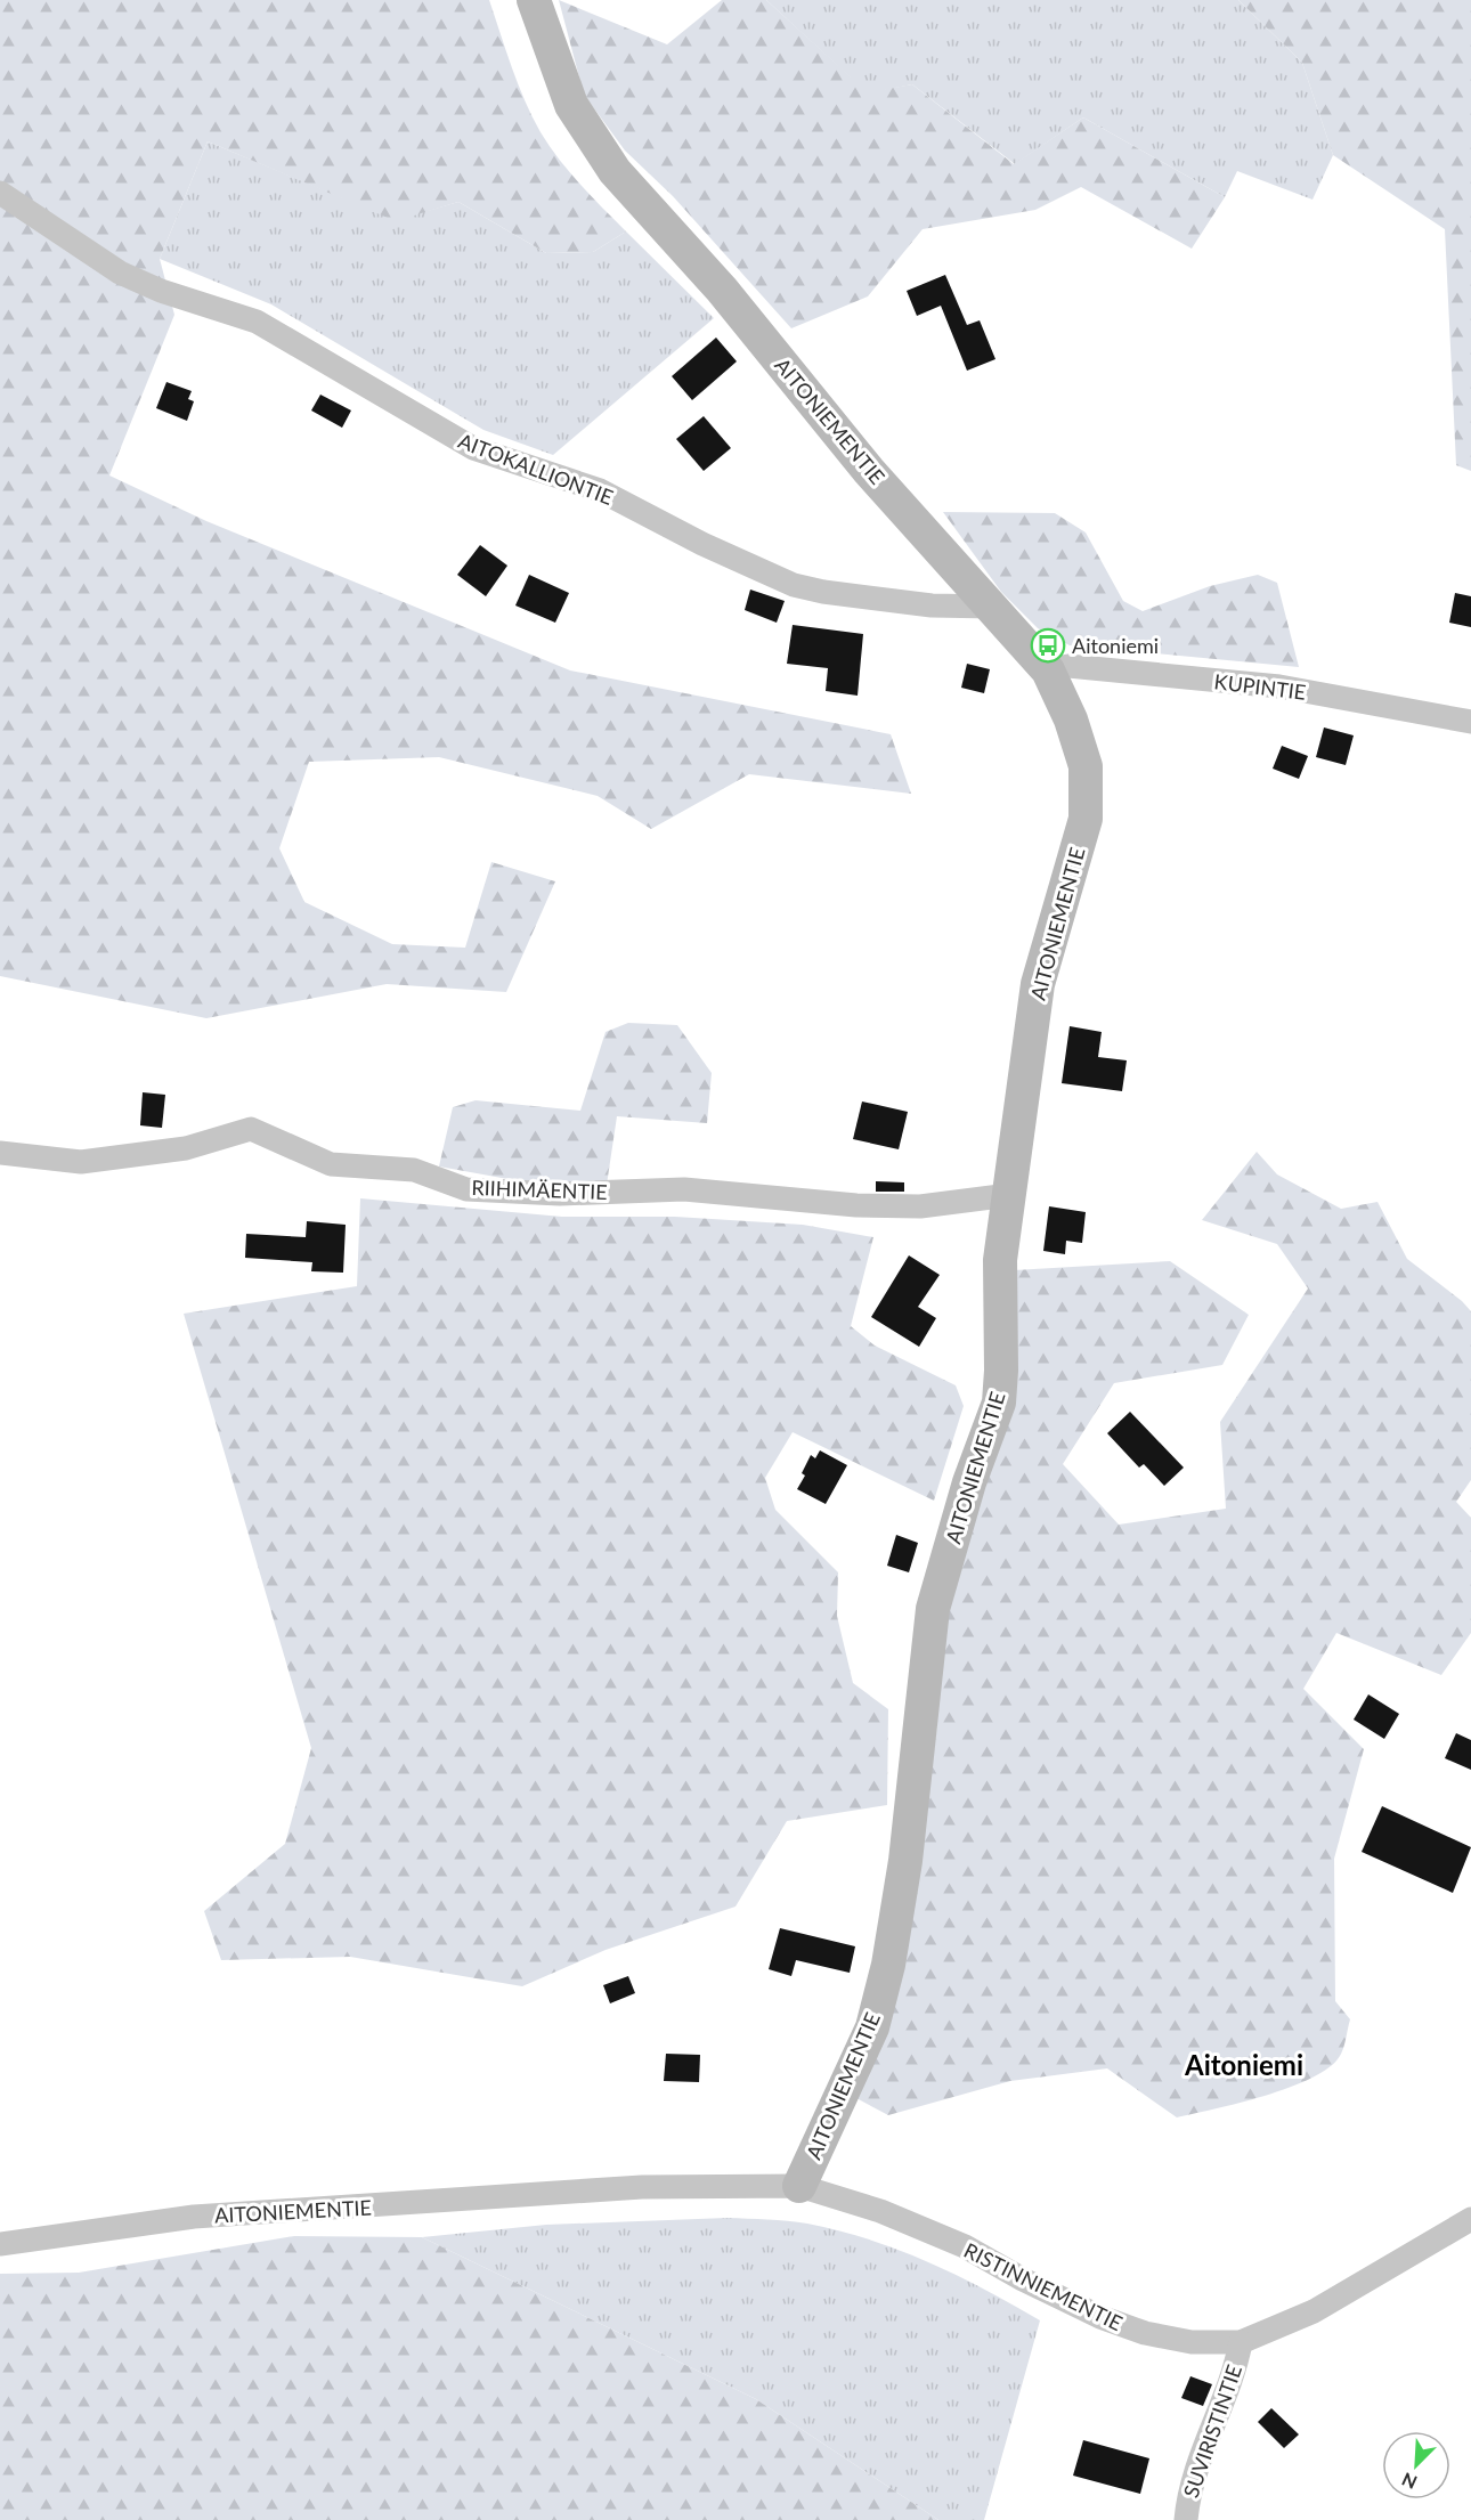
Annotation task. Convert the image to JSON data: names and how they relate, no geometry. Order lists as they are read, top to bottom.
{
  "streets": {
    "street": [
      "AITONIEMENTIE",
      "AITOKALLIONTIE",
      "KUPINTIE",
      "RIIHIMÄENTIE",
      "RISTINNIEMENTIE",
      "SUVIRISTINTIE"
    ]
  },
  "crossings": [
    ["AITONIEMENTIE", "AITOKALLIONTIE"],
    ["AITONIEMENTIE", "KUPINTIE"],
    ["AITONIEMENTIE", "RIIHIMÄENTIE"],
    ["AITONIEMENTIE", "RISTINNIEMENTIE"],
    ["RISTINNIEMENTIE", "SUVIRISTINTIE"]
  ],
  "districts": ["Aitoniemi"],
  "places": {
    "bus stop": ["Aitoniemi"]
  },
  "north": "bottom left"
}
